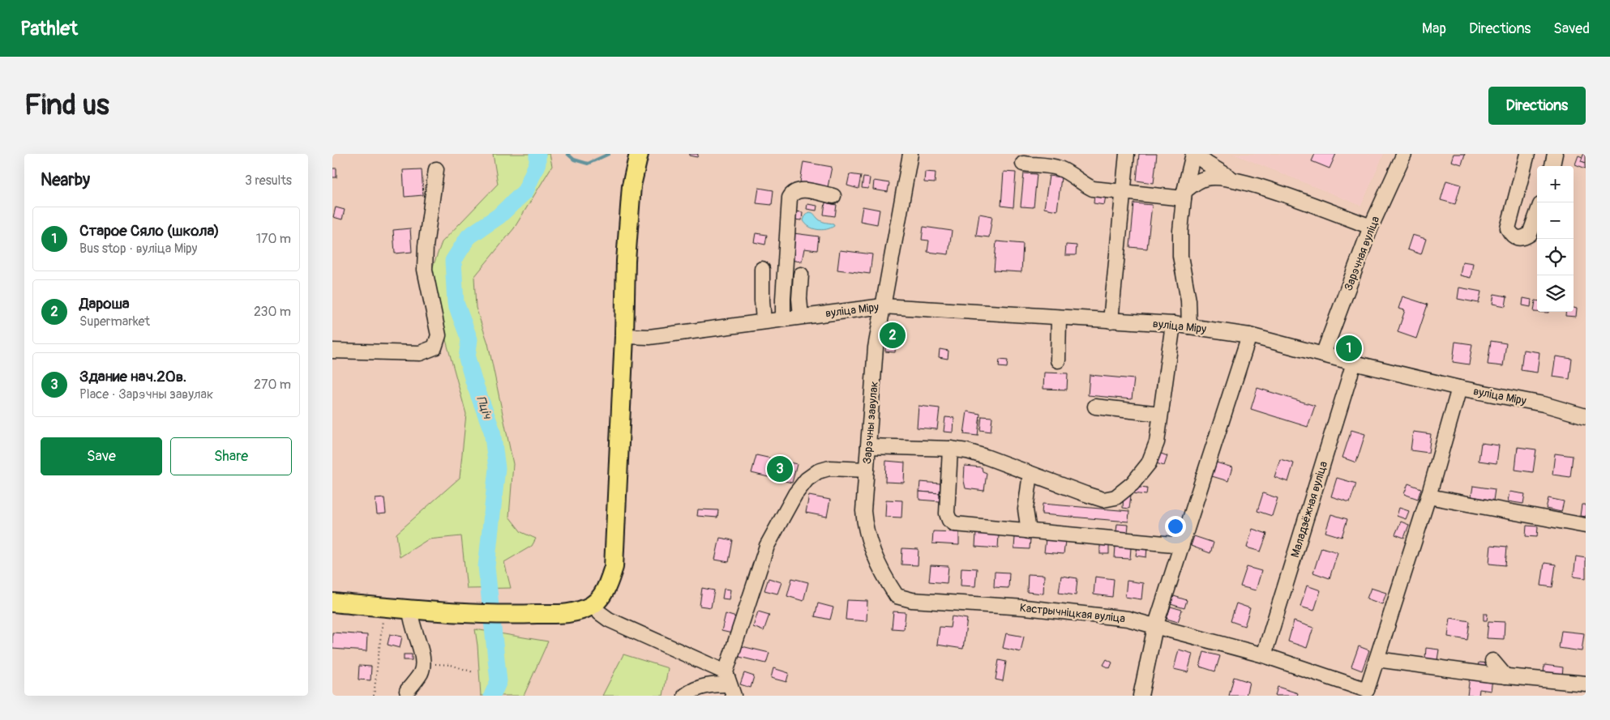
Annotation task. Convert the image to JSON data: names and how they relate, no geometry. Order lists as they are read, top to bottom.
{
  "streets": {
    "street": [
      "Зарэчная вуліца",
      "вуліца Міру",
      "Зарэчны завулак",
      "Маладзёжная вуліца",
      "Кастрычніцкая вуліца"
    ]
  },
  "crossings": [
    ["Зарэчная вуліца", "вуліца Міру"],
    ["вуліца Міру", "Зарэчны завулак"],
    ["вуліца Міру", "Маладзёжная вуліца"],
    ["Зарэчны завулак", "Кастрычніцкая вуліца"],
    ["Маладзёжная вуліца", "Кастрычніцкая вуліца"]
  ],
  "water": ["Пціч"],
  "page": {
    "header": "Pathlet",
    "nav": ["Map", "Directions", "Saved"],
    "buttons": [
      "Directions",
      ["Save", "Share"]
    ],
    "title": "Find us",
    "heading": ["Nearby", "3 results"],
    "map_buttons": ["+", "−"],
    "list": [
      {
        "mark": "1",
        "name": "Старое Сяло (школа)",
        "note": "Bus stop · вуліца Міру",
        "value": "170 m"
      },
      {
        "mark": "2",
        "name": "Дароша",
        "note": "Supermarket",
        "value": "230 m"
      },
      {
        "mark": "3",
        "name": "Здание нач.20в.",
        "note": "Place · Зарэчны завулак",
        "value": "270 m"
      }
    ],
    "pins": ["2", "1", "3"]
  }
}
